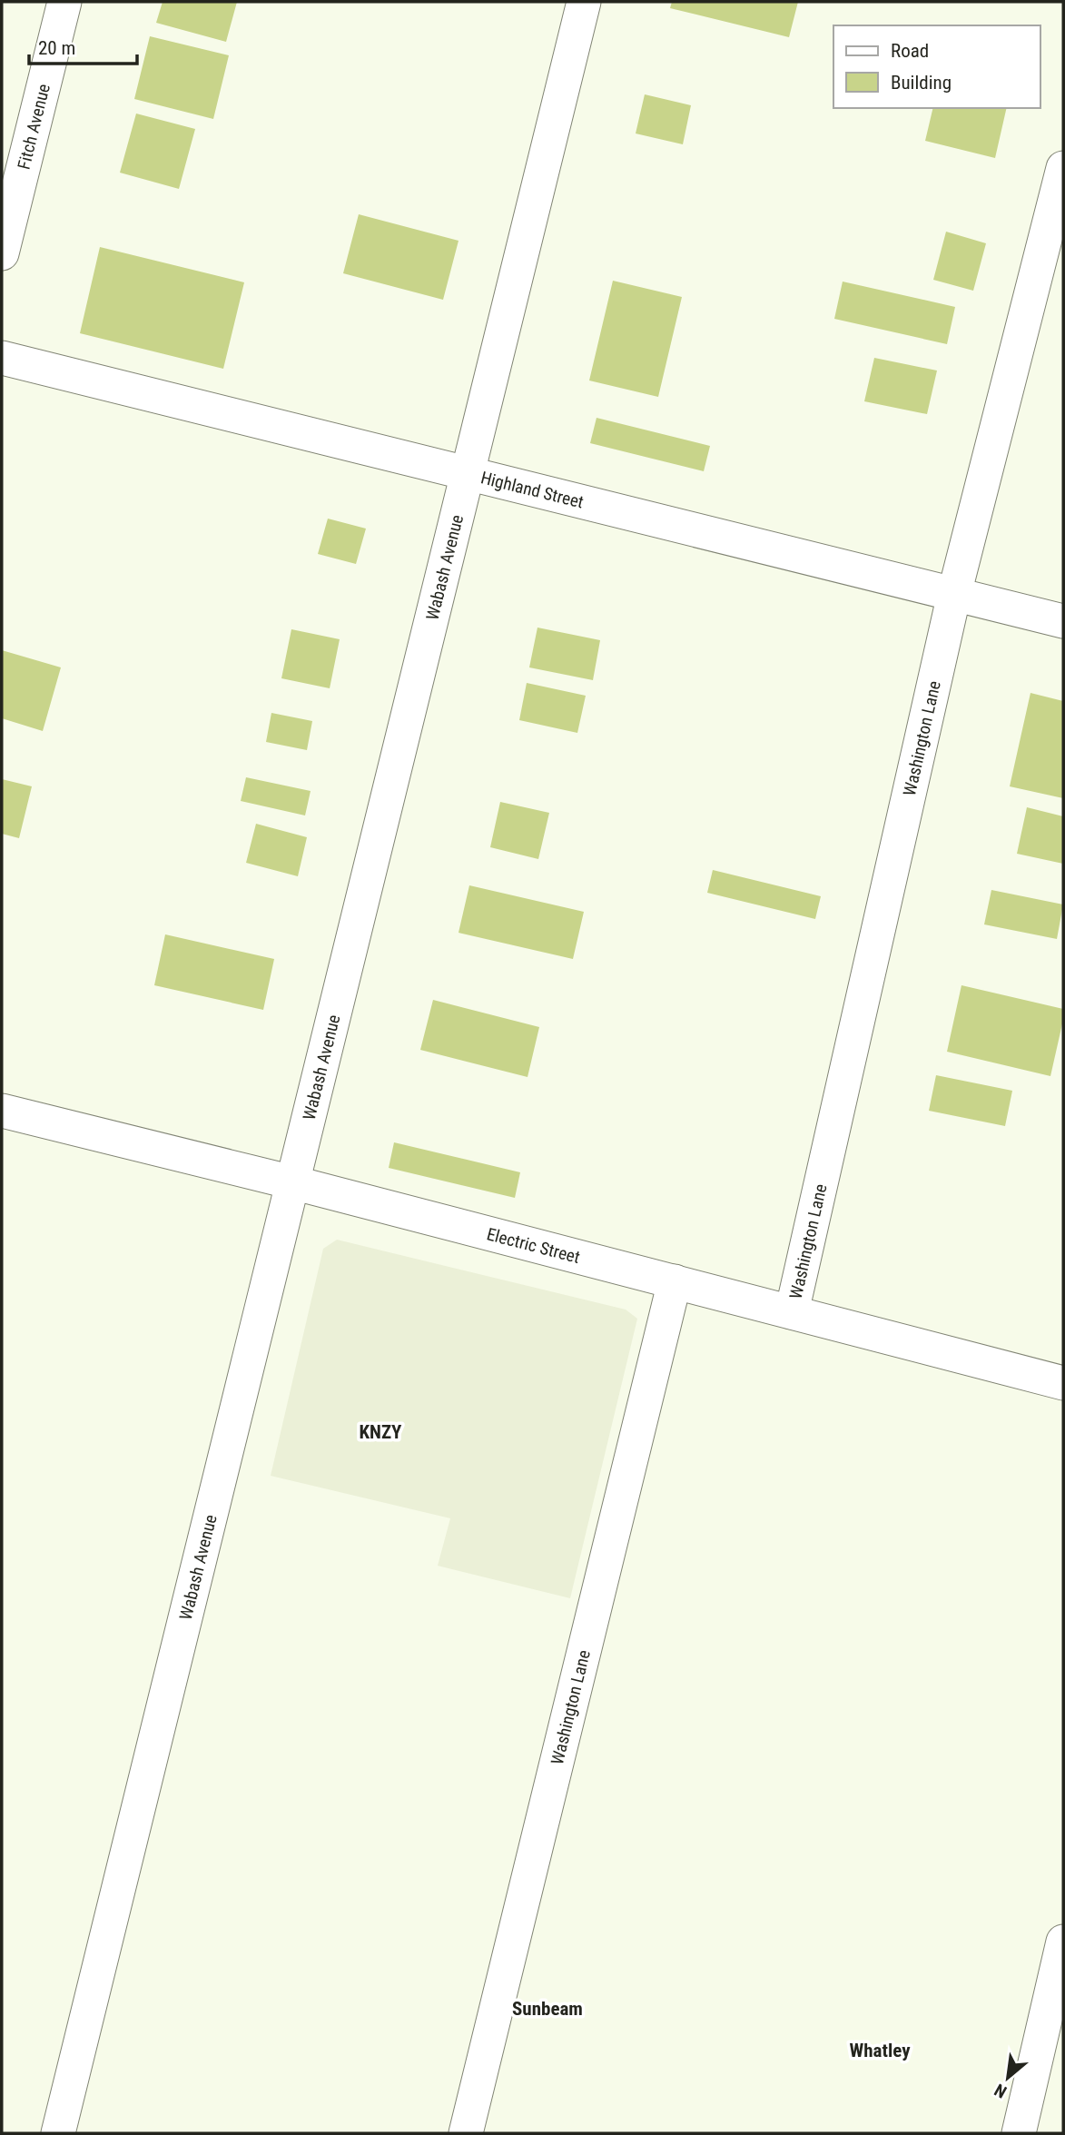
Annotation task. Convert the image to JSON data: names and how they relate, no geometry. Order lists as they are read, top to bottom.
{
  "streets": {
    "street": [
      "Fitch Avenue",
      "Highland Street",
      "Wabash Avenue",
      "Washington Lane",
      "Electric Street"
    ]
  },
  "crossings": [
    ["Highland Street", "Wabash Avenue"],
    ["Highland Street", "Washington Lane"],
    ["Wabash Avenue", "Electric Street"],
    ["Washington Lane", "Electric Street"]
  ],
  "districts": ["KNZY", "Sunbeam", "Whatley"],
  "legend": ["Road", "Building"],
  "scale_bar": "20 m",
  "north": "bottom left"
}
